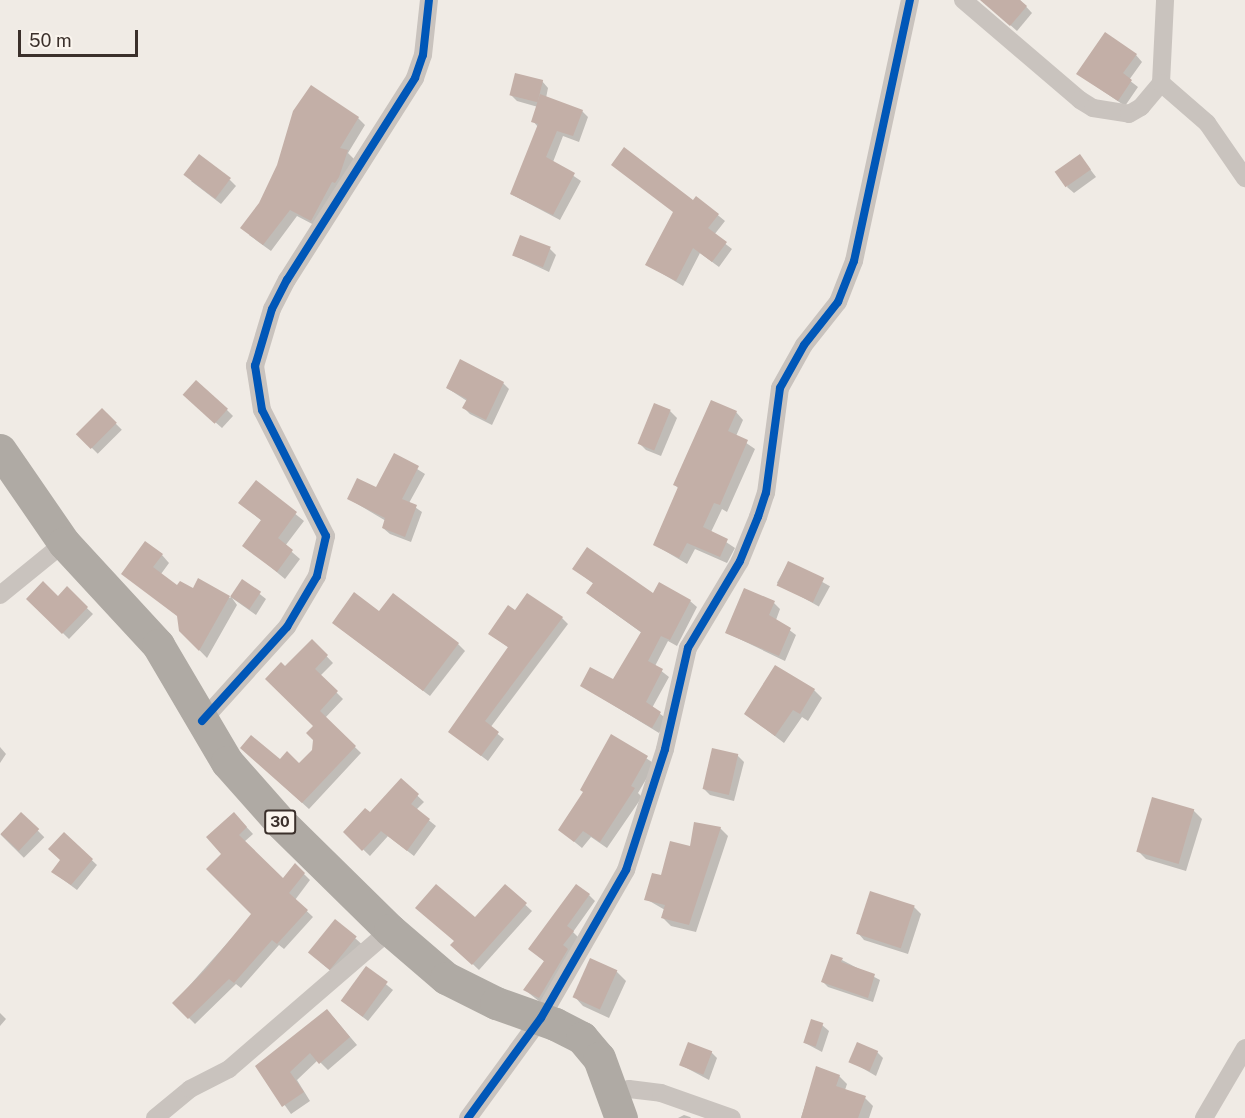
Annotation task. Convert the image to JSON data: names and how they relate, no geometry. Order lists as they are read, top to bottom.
{
  "streets": {
    "highway": ["30"]
  },
  "scale_bar": "50 m"
}
